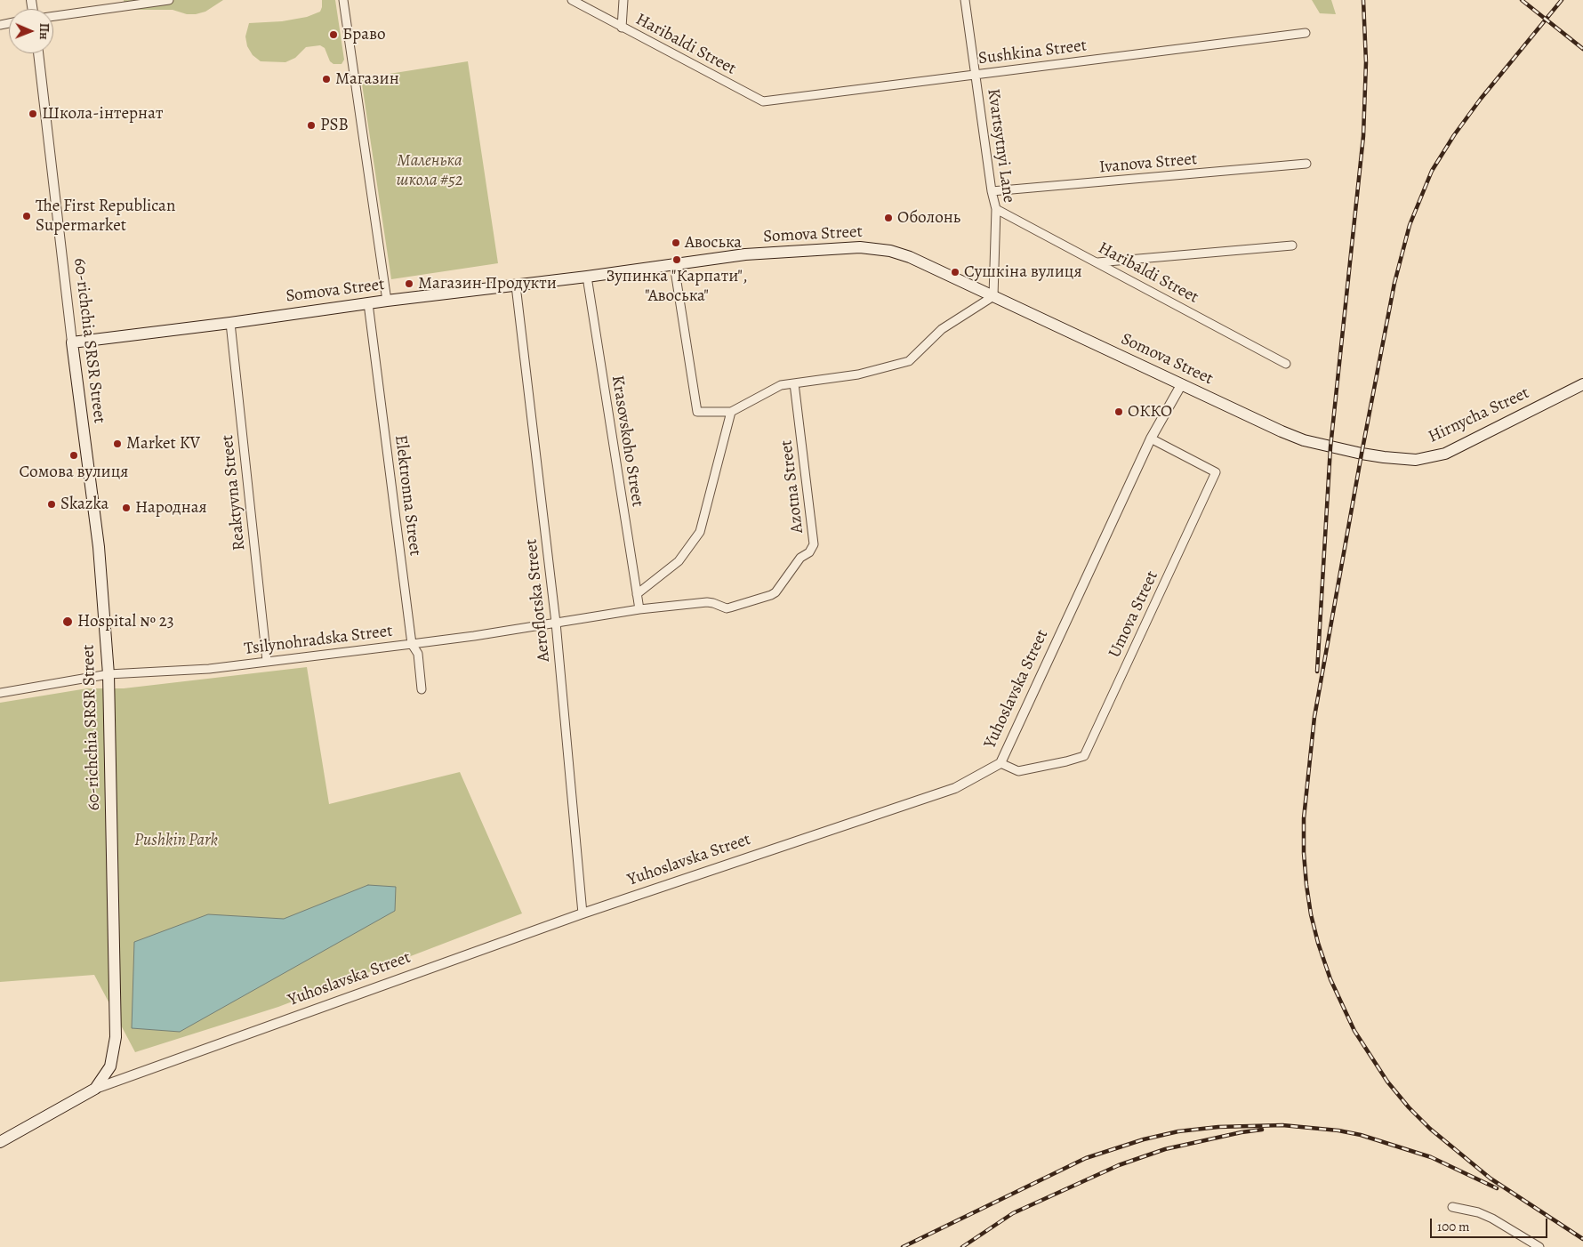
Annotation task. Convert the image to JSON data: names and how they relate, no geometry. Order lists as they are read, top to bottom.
{
  "streets": {
    "main road": [
      "Somova Street",
      "60-richchia SRSR Street",
      "Hirnycha Street",
      "Yuhoslavska Street"
    ],
    "street": [
      "Haribaldi Street",
      "Sushkina Street",
      "Kvartsytnyi Lane",
      "Ivanova Street",
      "Krasovskoho Street",
      "Azotna Street",
      "Reaktyvna Street",
      "Elektronna Street",
      "Aeroflotska Street",
      "Umova Street",
      "Tsilynohradska Street"
    ]
  },
  "crossings": [
    ["Haribaldi Street", "Sushkina Street"],
    ["Haribaldi Street", "Kvartsytnyi Lane"],
    ["Sushkina Street", "Kvartsytnyi Lane"],
    ["Kvartsytnyi Lane", "Ivanova Street"],
    ["Kvartsytnyi Lane", "Somova Street"],
    ["Somova Street", "60-richchia SRSR Street"],
    ["Somova Street", "Hirnycha Street"],
    ["Somova Street", "Krasovskoho Street"],
    ["Somova Street", "Reaktyvna Street"],
    ["Somova Street", "Elektronna Street"],
    ["Somova Street", "Aeroflotska Street"],
    ["Somova Street", "Yuhoslavska Street"],
    ["60-richchia SRSR Street", "Tsilynohradska Street"],
    ["60-richchia SRSR Street", "Yuhoslavska Street"],
    ["Krasovskoho Street", "Azotna Street"],
    ["Krasovskoho Street", "Tsilynohradska Street"],
    ["Azotna Street", "Tsilynohradska Street"],
    ["Reaktyvna Street", "Tsilynohradska Street"],
    ["Elektronna Street", "Tsilynohradska Street"],
    ["Aeroflotska Street", "Tsilynohradska Street"],
    ["Aeroflotska Street", "Yuhoslavska Street"],
    ["Umova Street", "Yuhoslavska Street"]
  ],
  "parks": ["Маленька школа #52", "Pushkin Park"],
  "places": [
    "Браво",
    "Магазин",
    "Школа-інтернат",
    "PSB",
    "The First Republican Supermarket",
    "Оболонь",
    "Авоська",
    "Зупинка \"Карпати\", \"Авоська\"",
    "Сушкіна вулиця",
    "Магазин Продукти",
    "ОККО",
    "Market KV",
    "Сомова вулиця",
    "Skazka",
    "Народная",
    "Hospital № 23"
  ],
  "scale_bar": "100 m",
  "north": "right"
}
